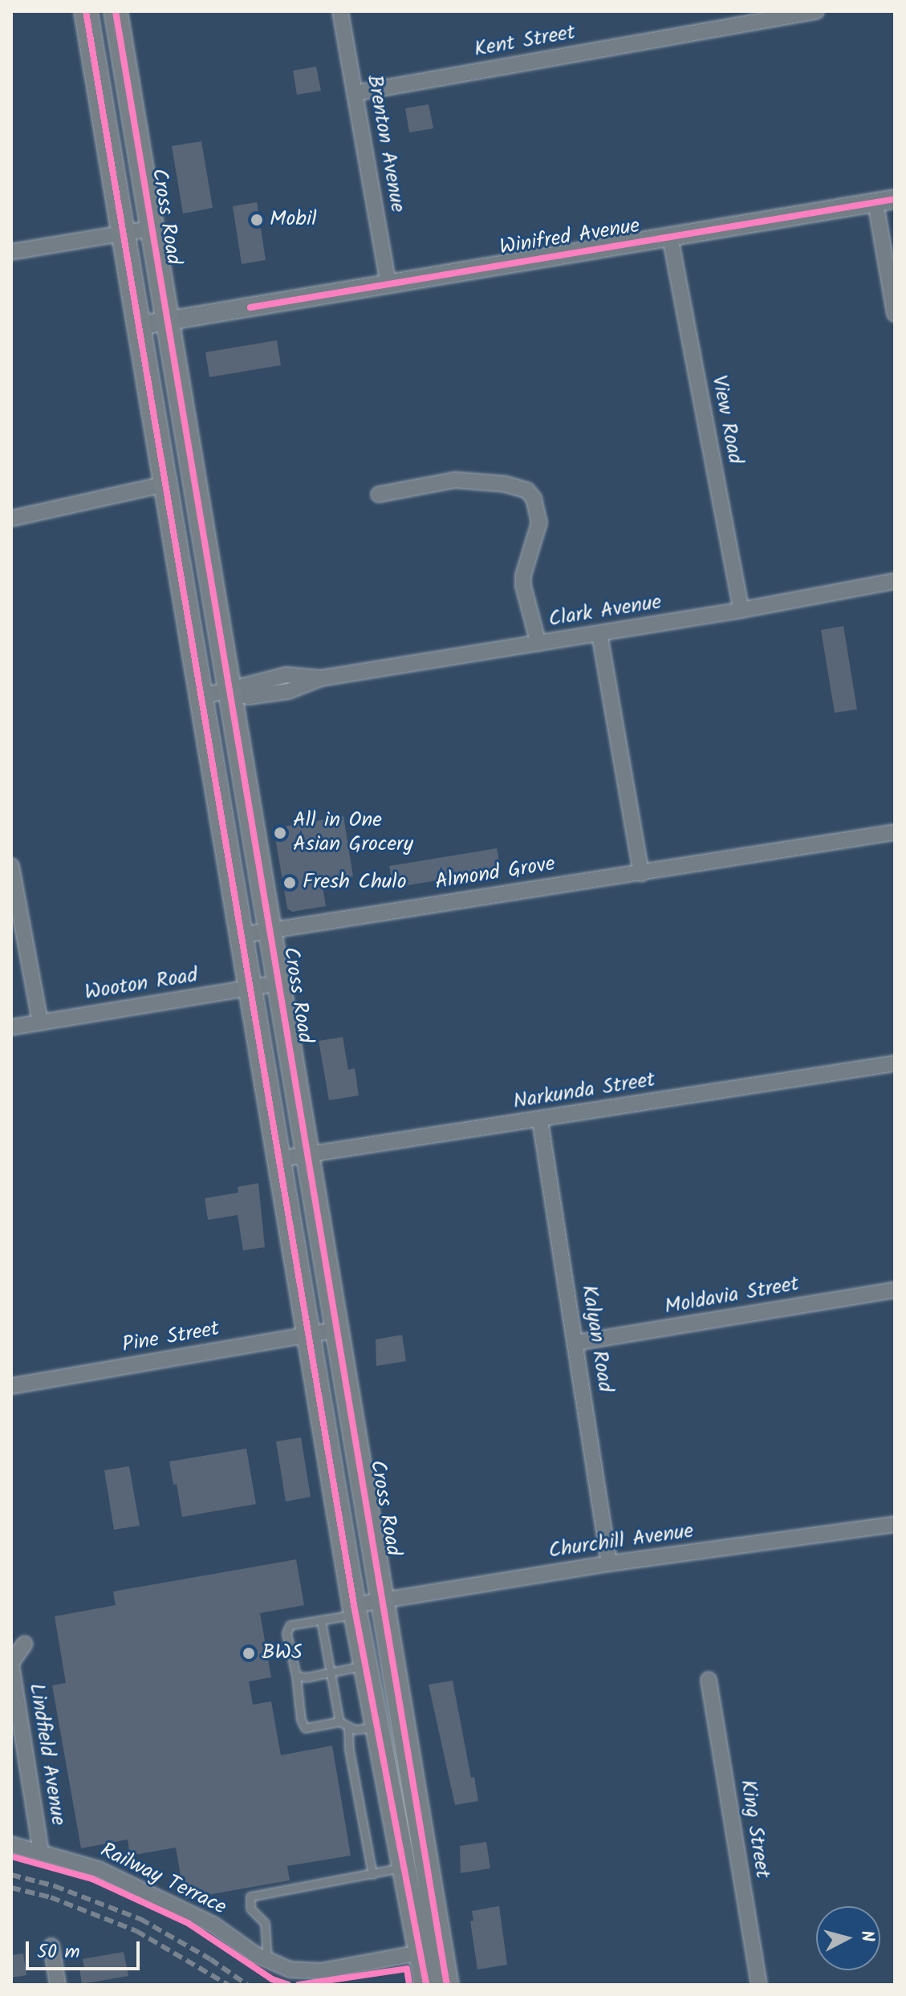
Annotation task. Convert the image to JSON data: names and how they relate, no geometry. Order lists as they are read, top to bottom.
{
  "streets": {
    "highway": ["Cross Road"],
    "street": [
      "Kent Street",
      "Brenton Avenue",
      "Winifred Avenue",
      "View Road",
      "Clark Avenue",
      "Almond Grove",
      "Wooton Road",
      "Narkunda Street",
      "Moldavia Street",
      "Pine Street",
      "Kalyan Road",
      "Churchill Avenue",
      "Lindfield Avenue",
      "King Street",
      "Railway Terrace"
    ]
  },
  "crossings": [
    ["Kent Street", "Brenton Avenue"],
    ["Brenton Avenue", "Winifred Avenue"],
    ["Cross Road", "Winifred Avenue"],
    ["Cross Road", "Clark Avenue"],
    ["Cross Road", "Almond Grove"],
    ["Cross Road", "Wooton Road"],
    ["Cross Road", "Narkunda Street"],
    ["Cross Road", "Pine Street"],
    ["Cross Road", "Churchill Avenue"],
    ["Cross Road", "Railway Terrace"],
    ["Winifred Avenue", "View Road"],
    ["View Road", "Clark Avenue"],
    ["Narkunda Street", "Kalyan Road"],
    ["Moldavia Street", "Kalyan Road"],
    ["Kalyan Road", "Churchill Avenue"],
    ["Lindfield Avenue", "Railway Terrace"]
  ],
  "places": [
    "Mobil",
    "All in One Asian Grocery",
    "Fresh Chulo",
    "BWS"
  ],
  "scale_bar": "50 m",
  "north": "right"
}
